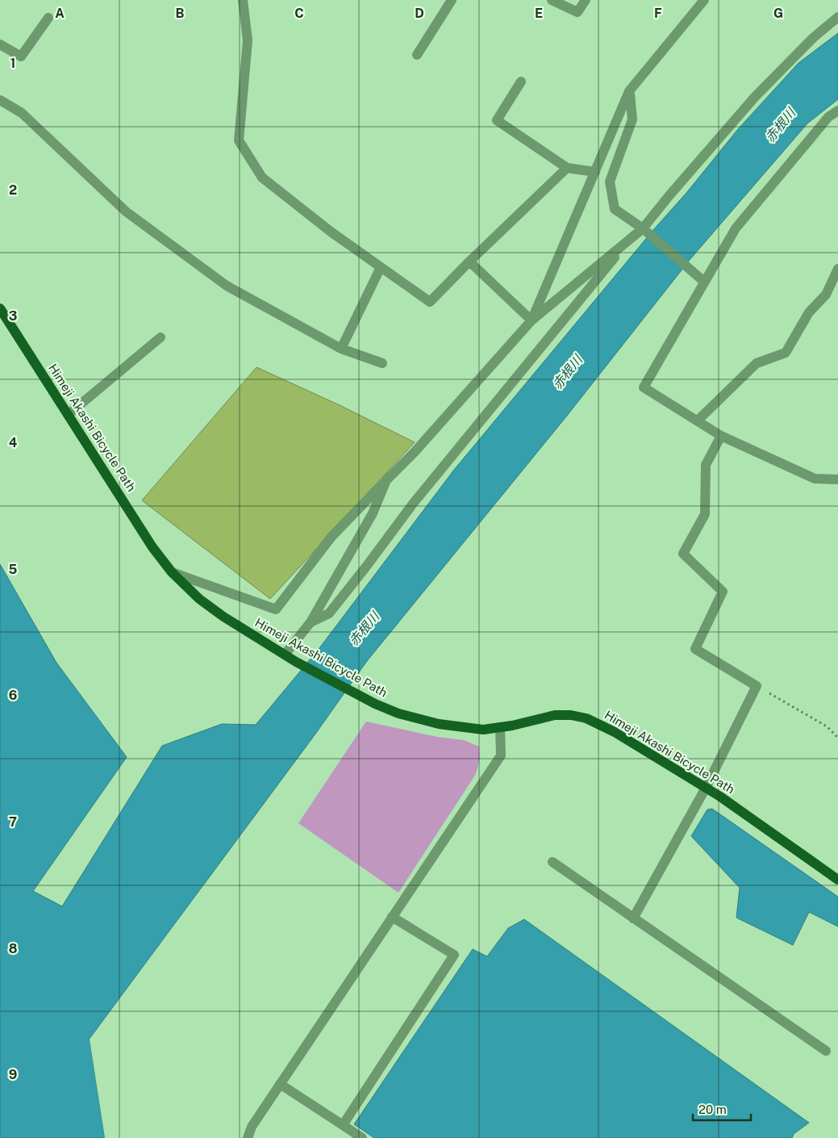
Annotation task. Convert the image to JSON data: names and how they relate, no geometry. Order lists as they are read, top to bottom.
{
  "streets": {
    "main road": ["Himeji Akashi Bicycle Path"]
  },
  "water": ["赤根川"],
  "scale_bar": "20 m",
  "grid": {
    "columns": [
      "A",
      "B",
      "C",
      "D",
      "E",
      "F",
      "G"
    ],
    "rows": [
      "1",
      "2",
      "3",
      "4",
      "5",
      "6",
      "7",
      "8",
      "9"
    ]
  }
}
